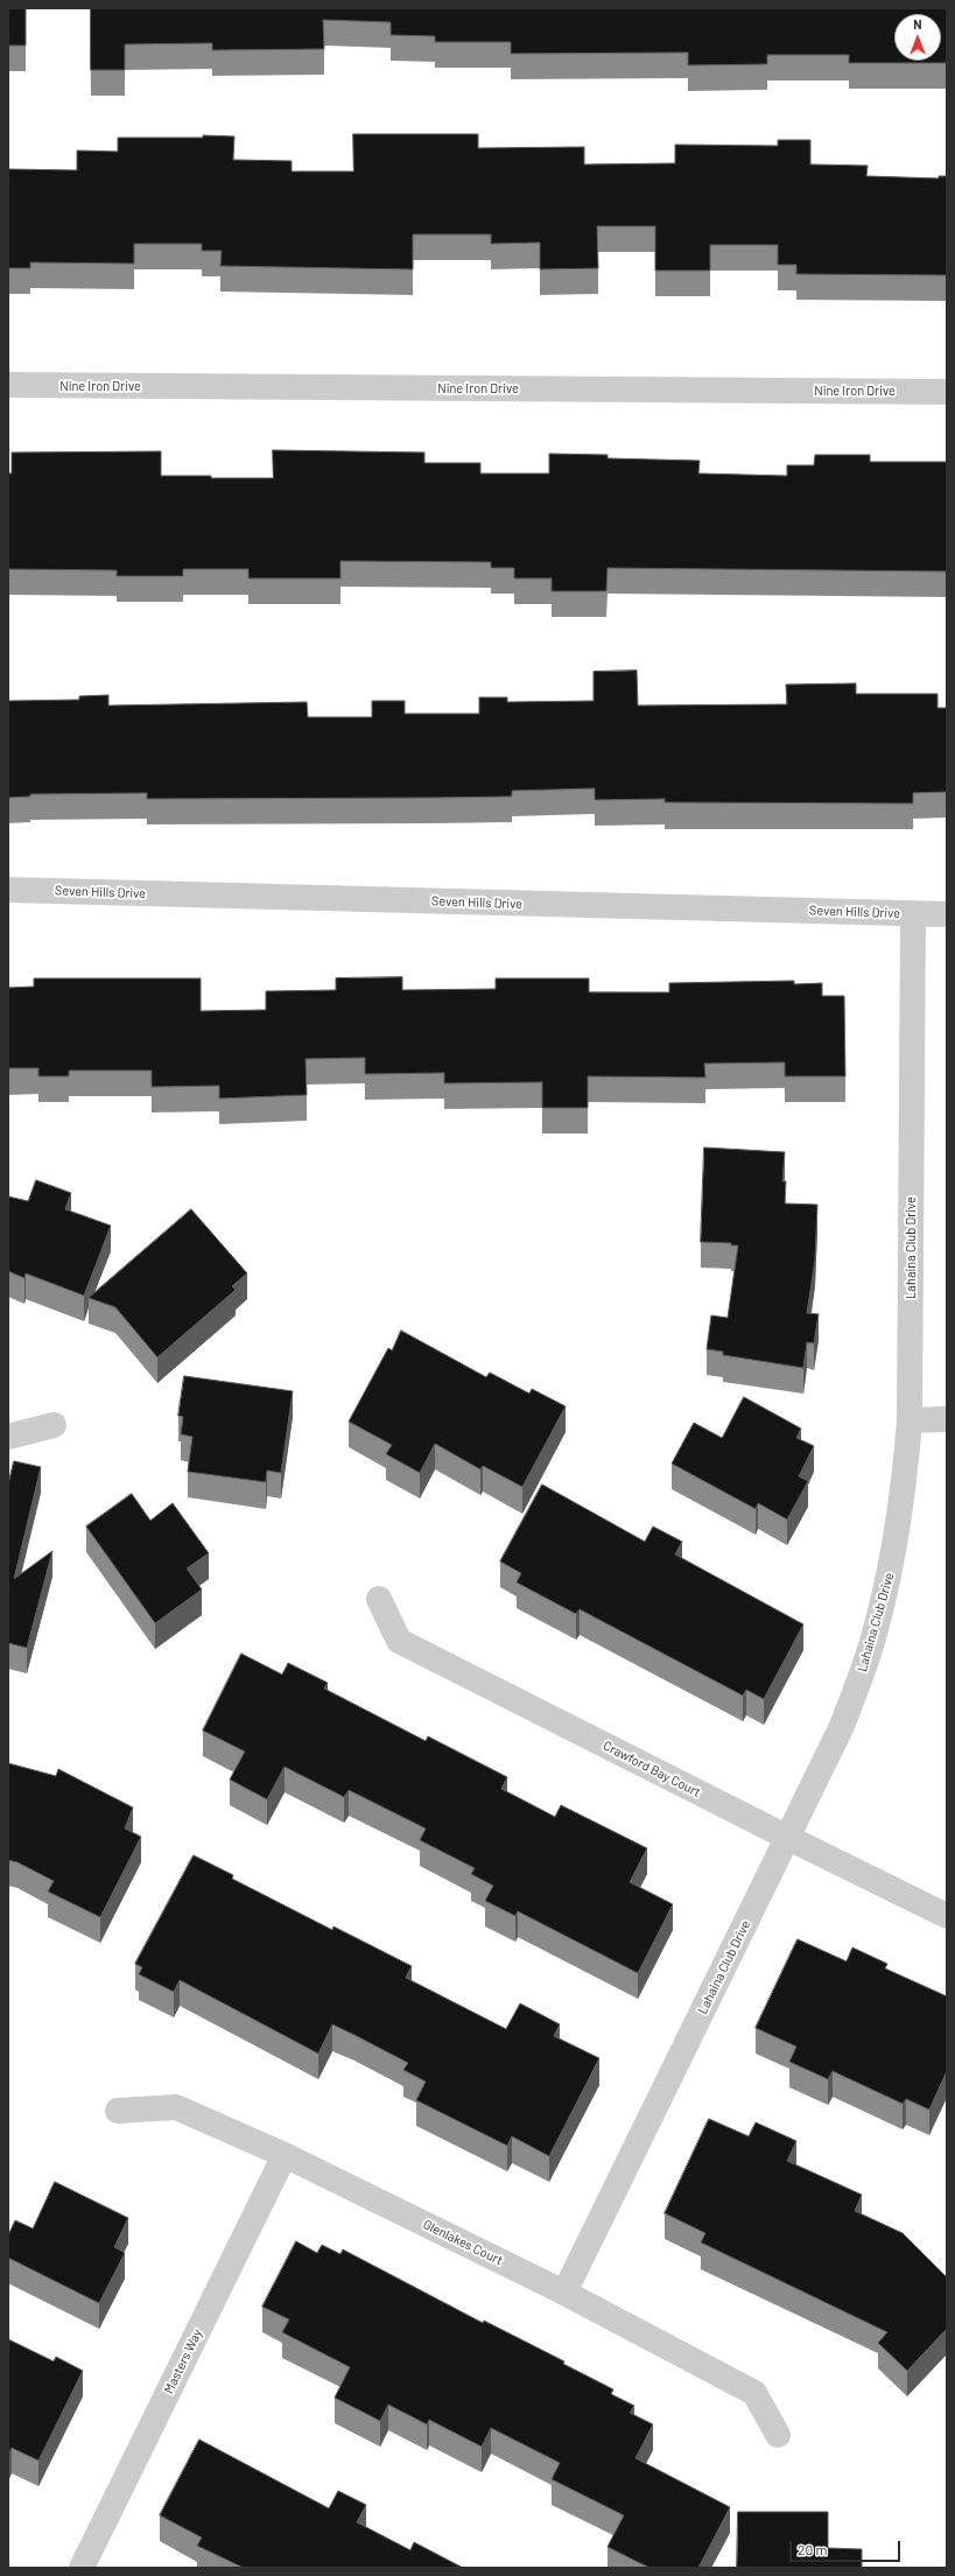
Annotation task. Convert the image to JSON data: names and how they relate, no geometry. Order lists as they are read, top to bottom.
{
  "streets": {
    "street": [
      "Nine Iron Drive",
      "Seven Hills Drive",
      "Lahaina Club Drive",
      "Crawford Bay Court",
      "Glenlakes Court",
      "Masters Way"
    ]
  },
  "crossings": [
    ["Seven Hills Drive", "Lahaina Club Drive"],
    ["Lahaina Club Drive", "Crawford Bay Court"],
    ["Lahaina Club Drive", "Glenlakes Court"],
    ["Glenlakes Court", "Masters Way"]
  ],
  "scale_bar": "20 m",
  "north": "top"
}
